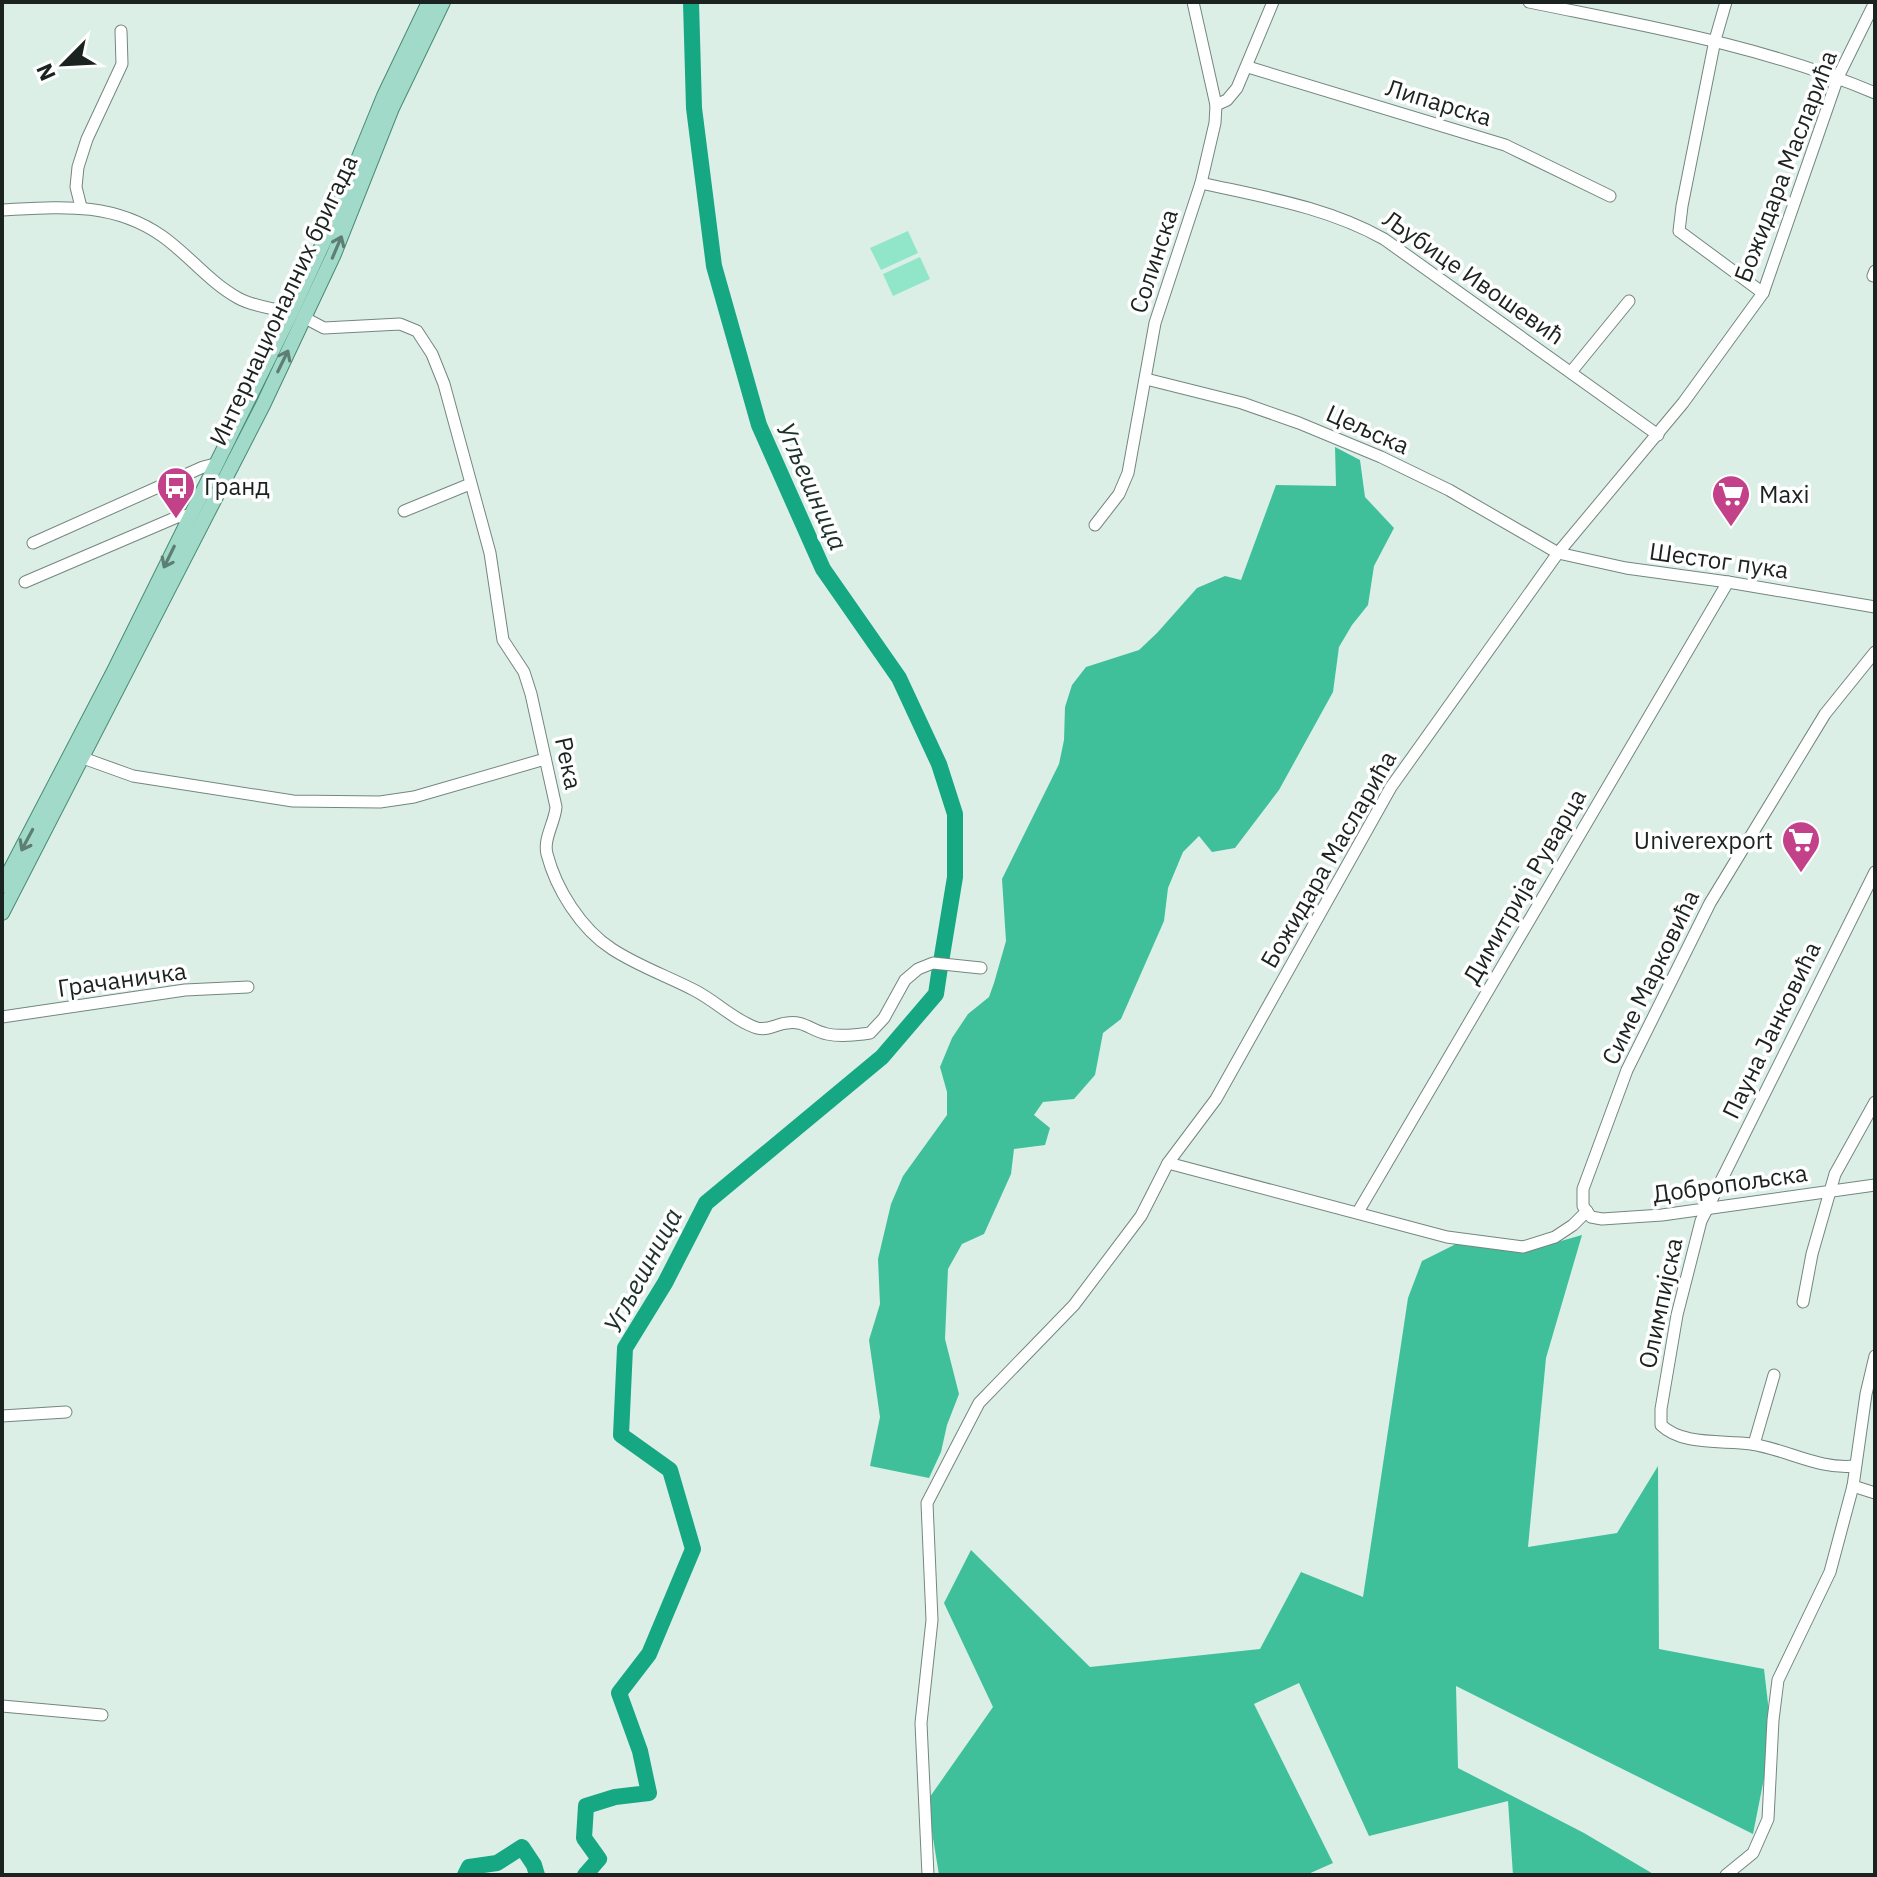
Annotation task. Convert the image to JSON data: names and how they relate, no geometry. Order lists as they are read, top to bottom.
{
  "streets": {
    "main road": ["Интернационалних бригада"],
    "street": [
      "Липарска",
      "Божидара Масларића",
      "Солинска",
      "Љубице Ивошевић",
      "Цељска",
      "Шестог пука",
      "Река",
      "Димитрија Руварца",
      "Симе Марковића",
      "Грачаничка",
      "Пауна Јанковића",
      "Добропољска",
      "Олимпијска"
    ]
  },
  "crossings": [
    ["Божидара Масларића", "Љубице Ивошевић"],
    ["Божидара Масларића", "Цељска"],
    ["Божидара Масларића", "Шестог пука"],
    ["Солинска", "Љубице Ивошевић"],
    ["Солинска", "Цељска"],
    ["Интернационалних бригада", "Река"],
    ["Цељска", "Шестог пука"],
    ["Шестог пука", "Димитрија Руварца"],
    ["Симе Марковића", "Добропољска"],
    ["Пауна Јанковића", "Добропољска"],
    ["Пауна Јанковића", "Олимпијска"],
    ["Добропољска", "Олимпијска"]
  ],
  "water": ["Угљешница"],
  "places": {
    "bus stop": ["Гранд"],
    "supermarket": ["Maxi", "Univerexport"]
  },
  "north": "bottom left"
}
